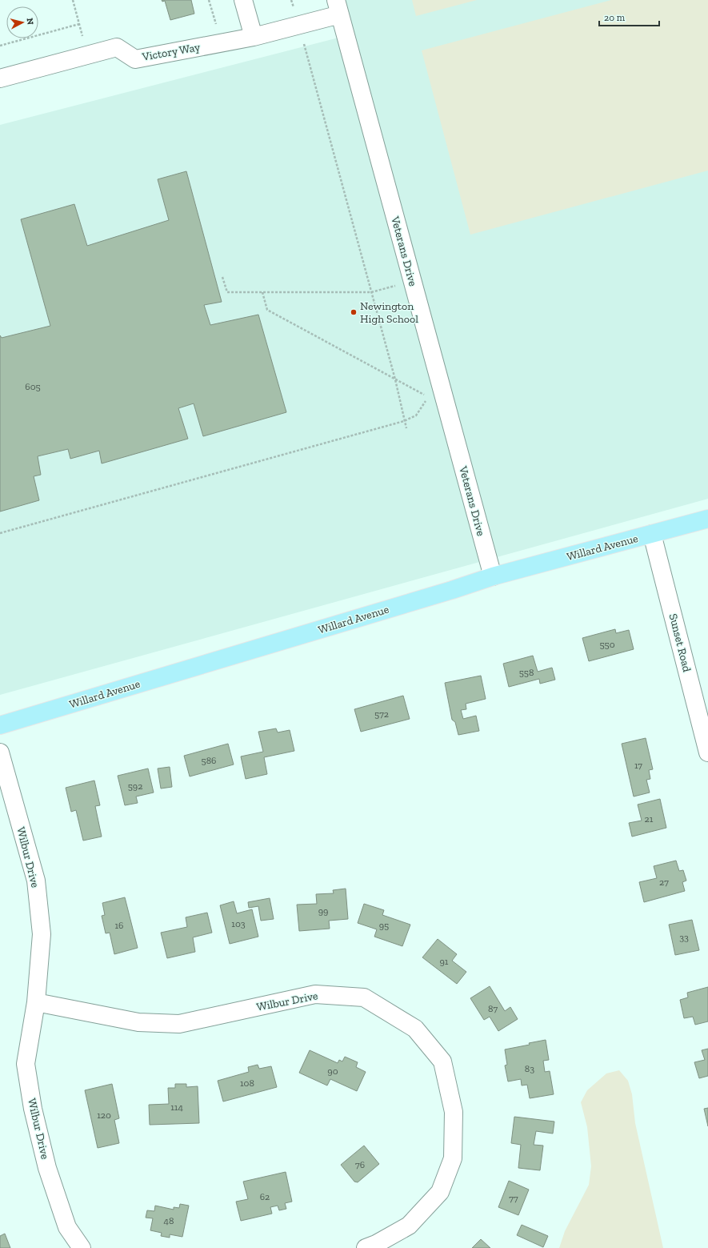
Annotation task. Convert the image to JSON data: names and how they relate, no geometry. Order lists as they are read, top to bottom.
{
  "streets": {
    "main road": ["Willard Avenue"],
    "street": [
      "Victory Way",
      "Veterans Drive",
      "Sunset Road",
      "Wilbur Drive"
    ]
  },
  "crossings": [
    ["Victory Way", "Veterans Drive"],
    ["Veterans Drive", "Willard Avenue"],
    ["Willard Avenue", "Sunset Road"]
  ],
  "places": ["Newington High School"],
  "house_numbers": [
    "605",
    "550",
    "558",
    "572",
    "586",
    "17",
    "592",
    "21",
    "27",
    "99",
    "103",
    "16",
    "95",
    "33",
    "91",
    "87",
    "83",
    "90",
    "108",
    "114",
    "120",
    "76",
    "62",
    "77",
    "48"
  ],
  "scale_bar": "20 m",
  "north": "right"
}
